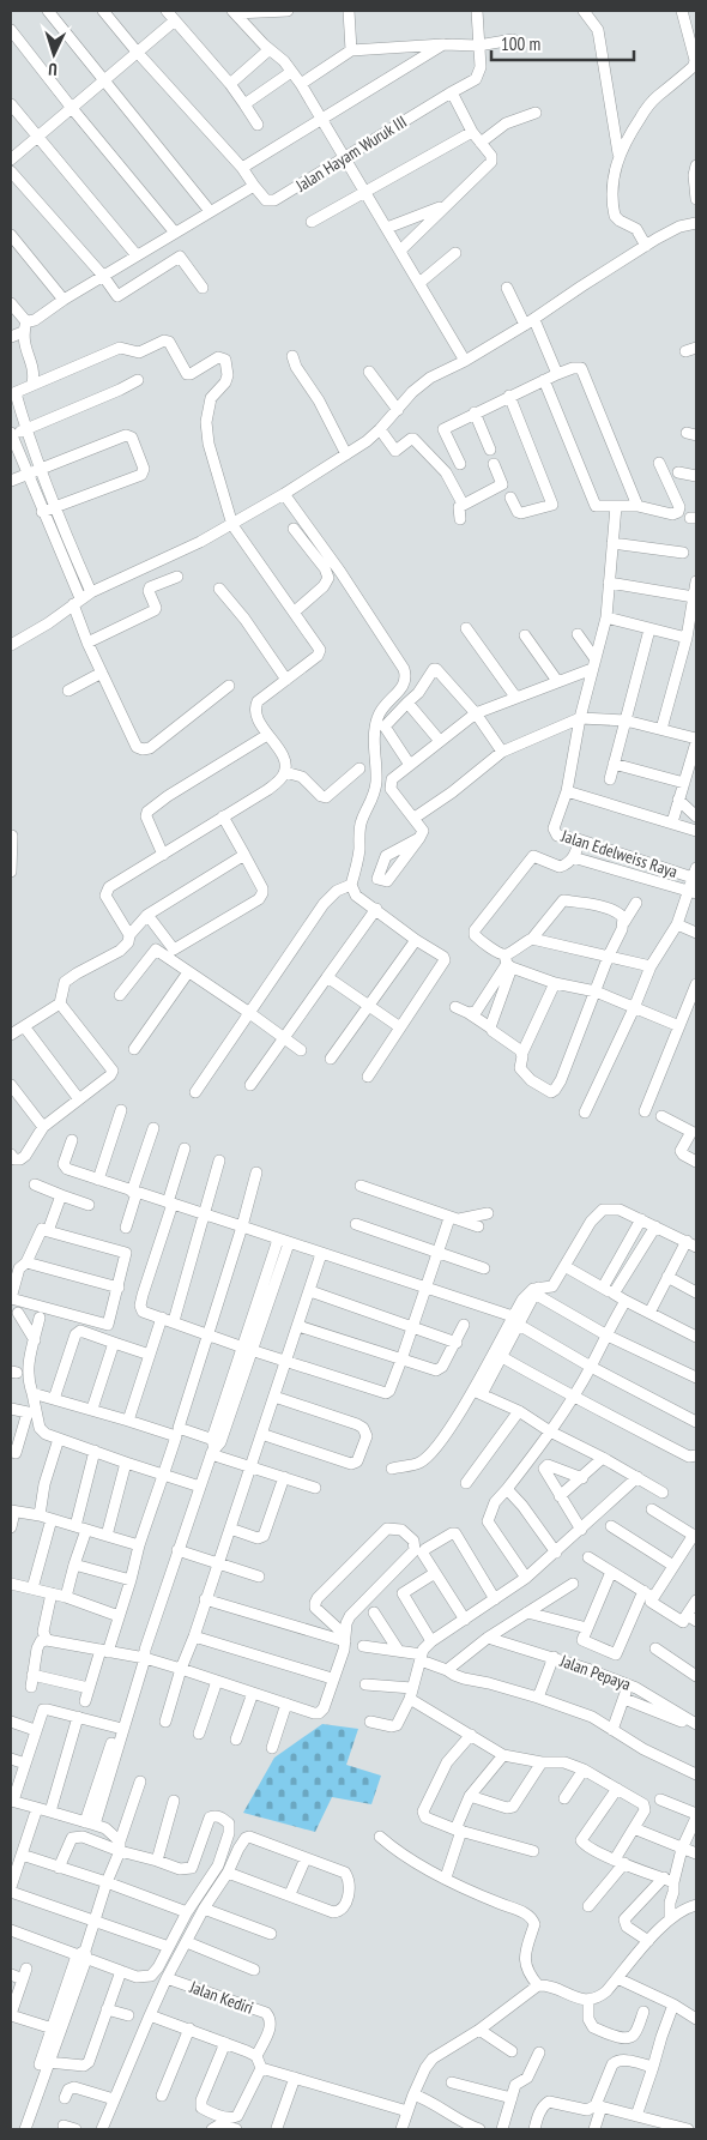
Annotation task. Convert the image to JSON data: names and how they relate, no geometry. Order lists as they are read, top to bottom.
{
  "streets": {
    "street": [
      "Jalan Hayam Wuruk III",
      "Jalan Edelweiss Raya",
      "Jalan Pepaya",
      "Jalan Kediri"
    ]
  },
  "scale_bar": "100 m",
  "north": "bottom"
}
